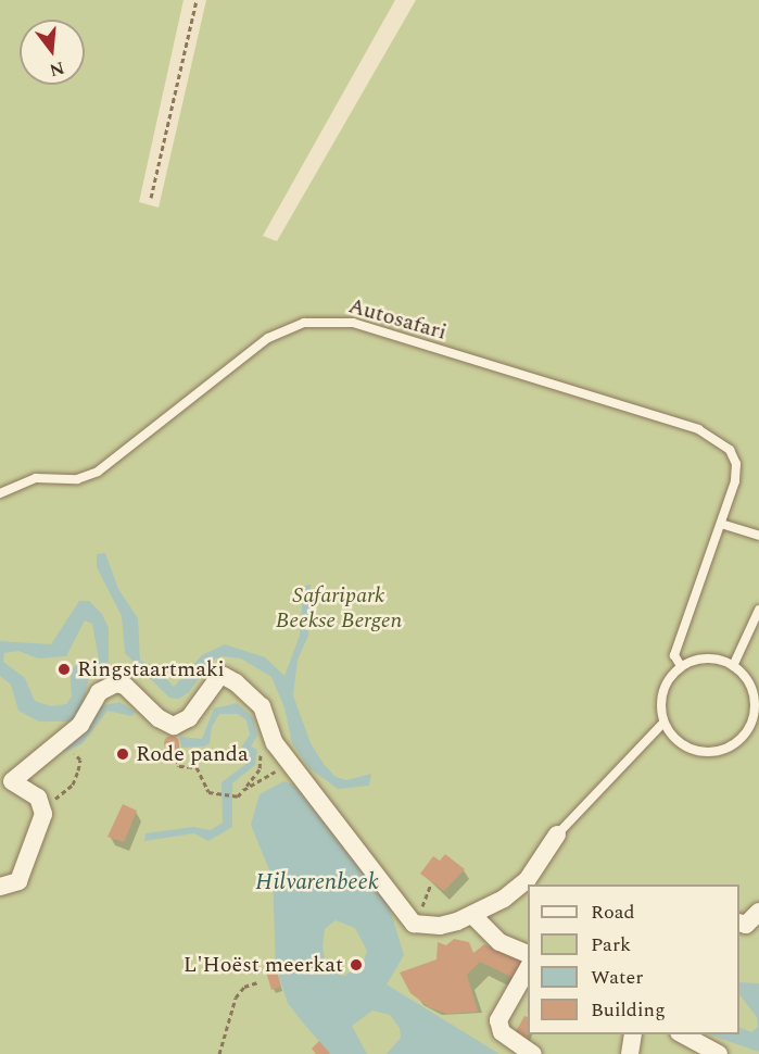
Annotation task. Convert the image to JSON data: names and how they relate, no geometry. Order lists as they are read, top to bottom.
{
  "streets": {
    "lane": ["Autosafari"]
  },
  "water": ["Hilvarenbeek"],
  "parks": ["Safaripark Beekse Bergen"],
  "places": ["Ringstaartmaki", "Rode panda", "L'Hoëst meerkat"],
  "legend": [
    "Road",
    "Park",
    "Water",
    "Building"
  ],
  "north": "bottom"
}
